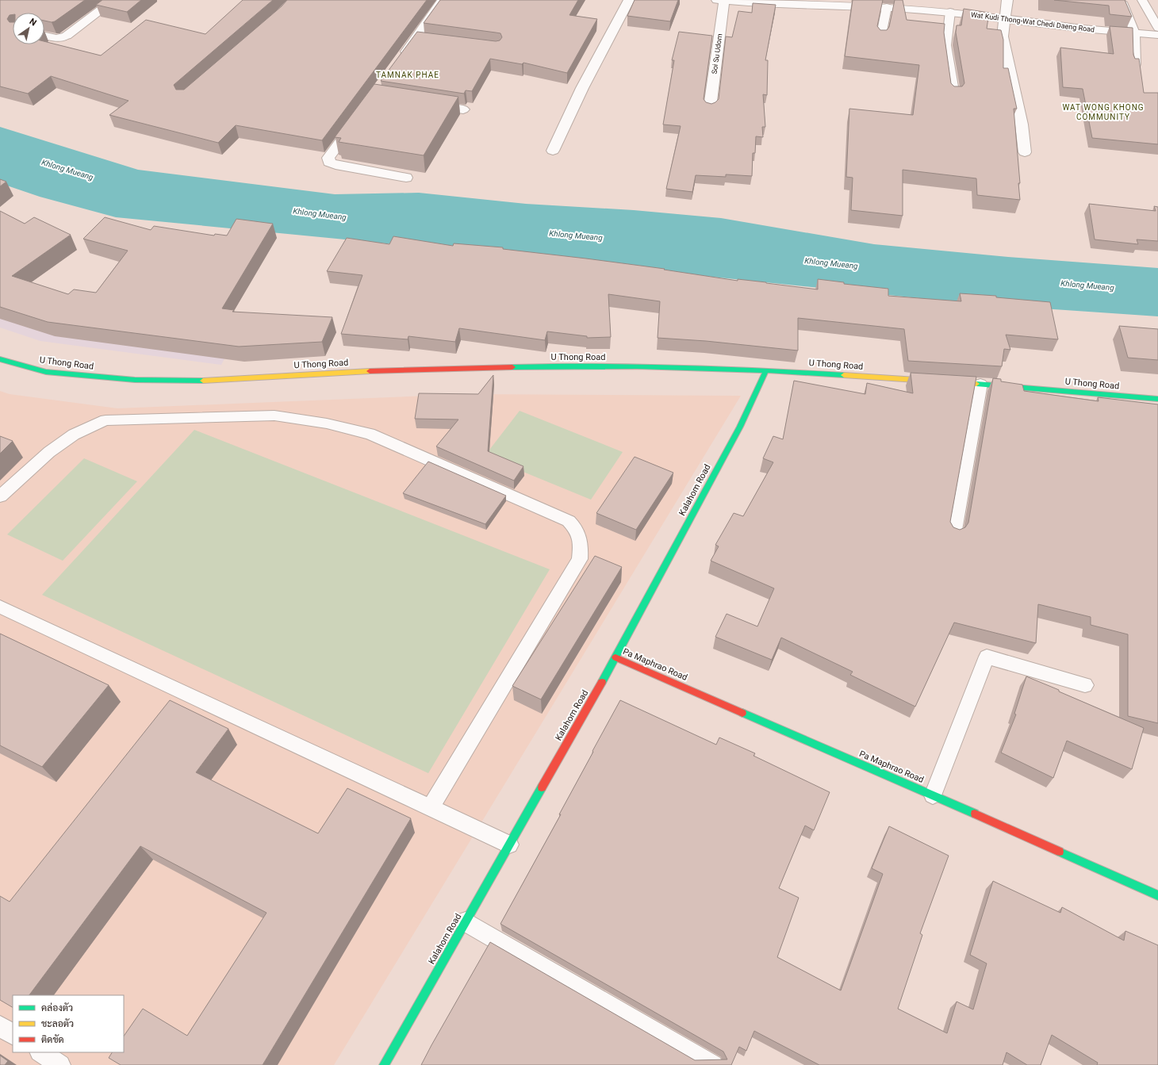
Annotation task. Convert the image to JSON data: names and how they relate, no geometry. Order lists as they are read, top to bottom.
{
  "streets": {
    "main road": ["U Thong Road", "Kalahom Road", "Pa Maphrao Road"],
    "street": ["Wat Kudi Thong-Wat Chedi Daeng Road", "Soi Su Udom"]
  },
  "crossings": [
    ["Wat Kudi Thong-Wat Chedi Daeng Road", "Soi Su Udom"],
    ["U Thong Road", "Kalahom Road"],
    ["Kalahom Road", "Pa Maphrao Road"]
  ],
  "districts": ["TAMNAK PHAE", "WAT WONG KHONG COMMUNITY"],
  "water": ["Khlong Mueang"],
  "legend": ["คล่องตัว", "ชะลอตัว", "ติดขัด"],
  "north": "top right"
}
